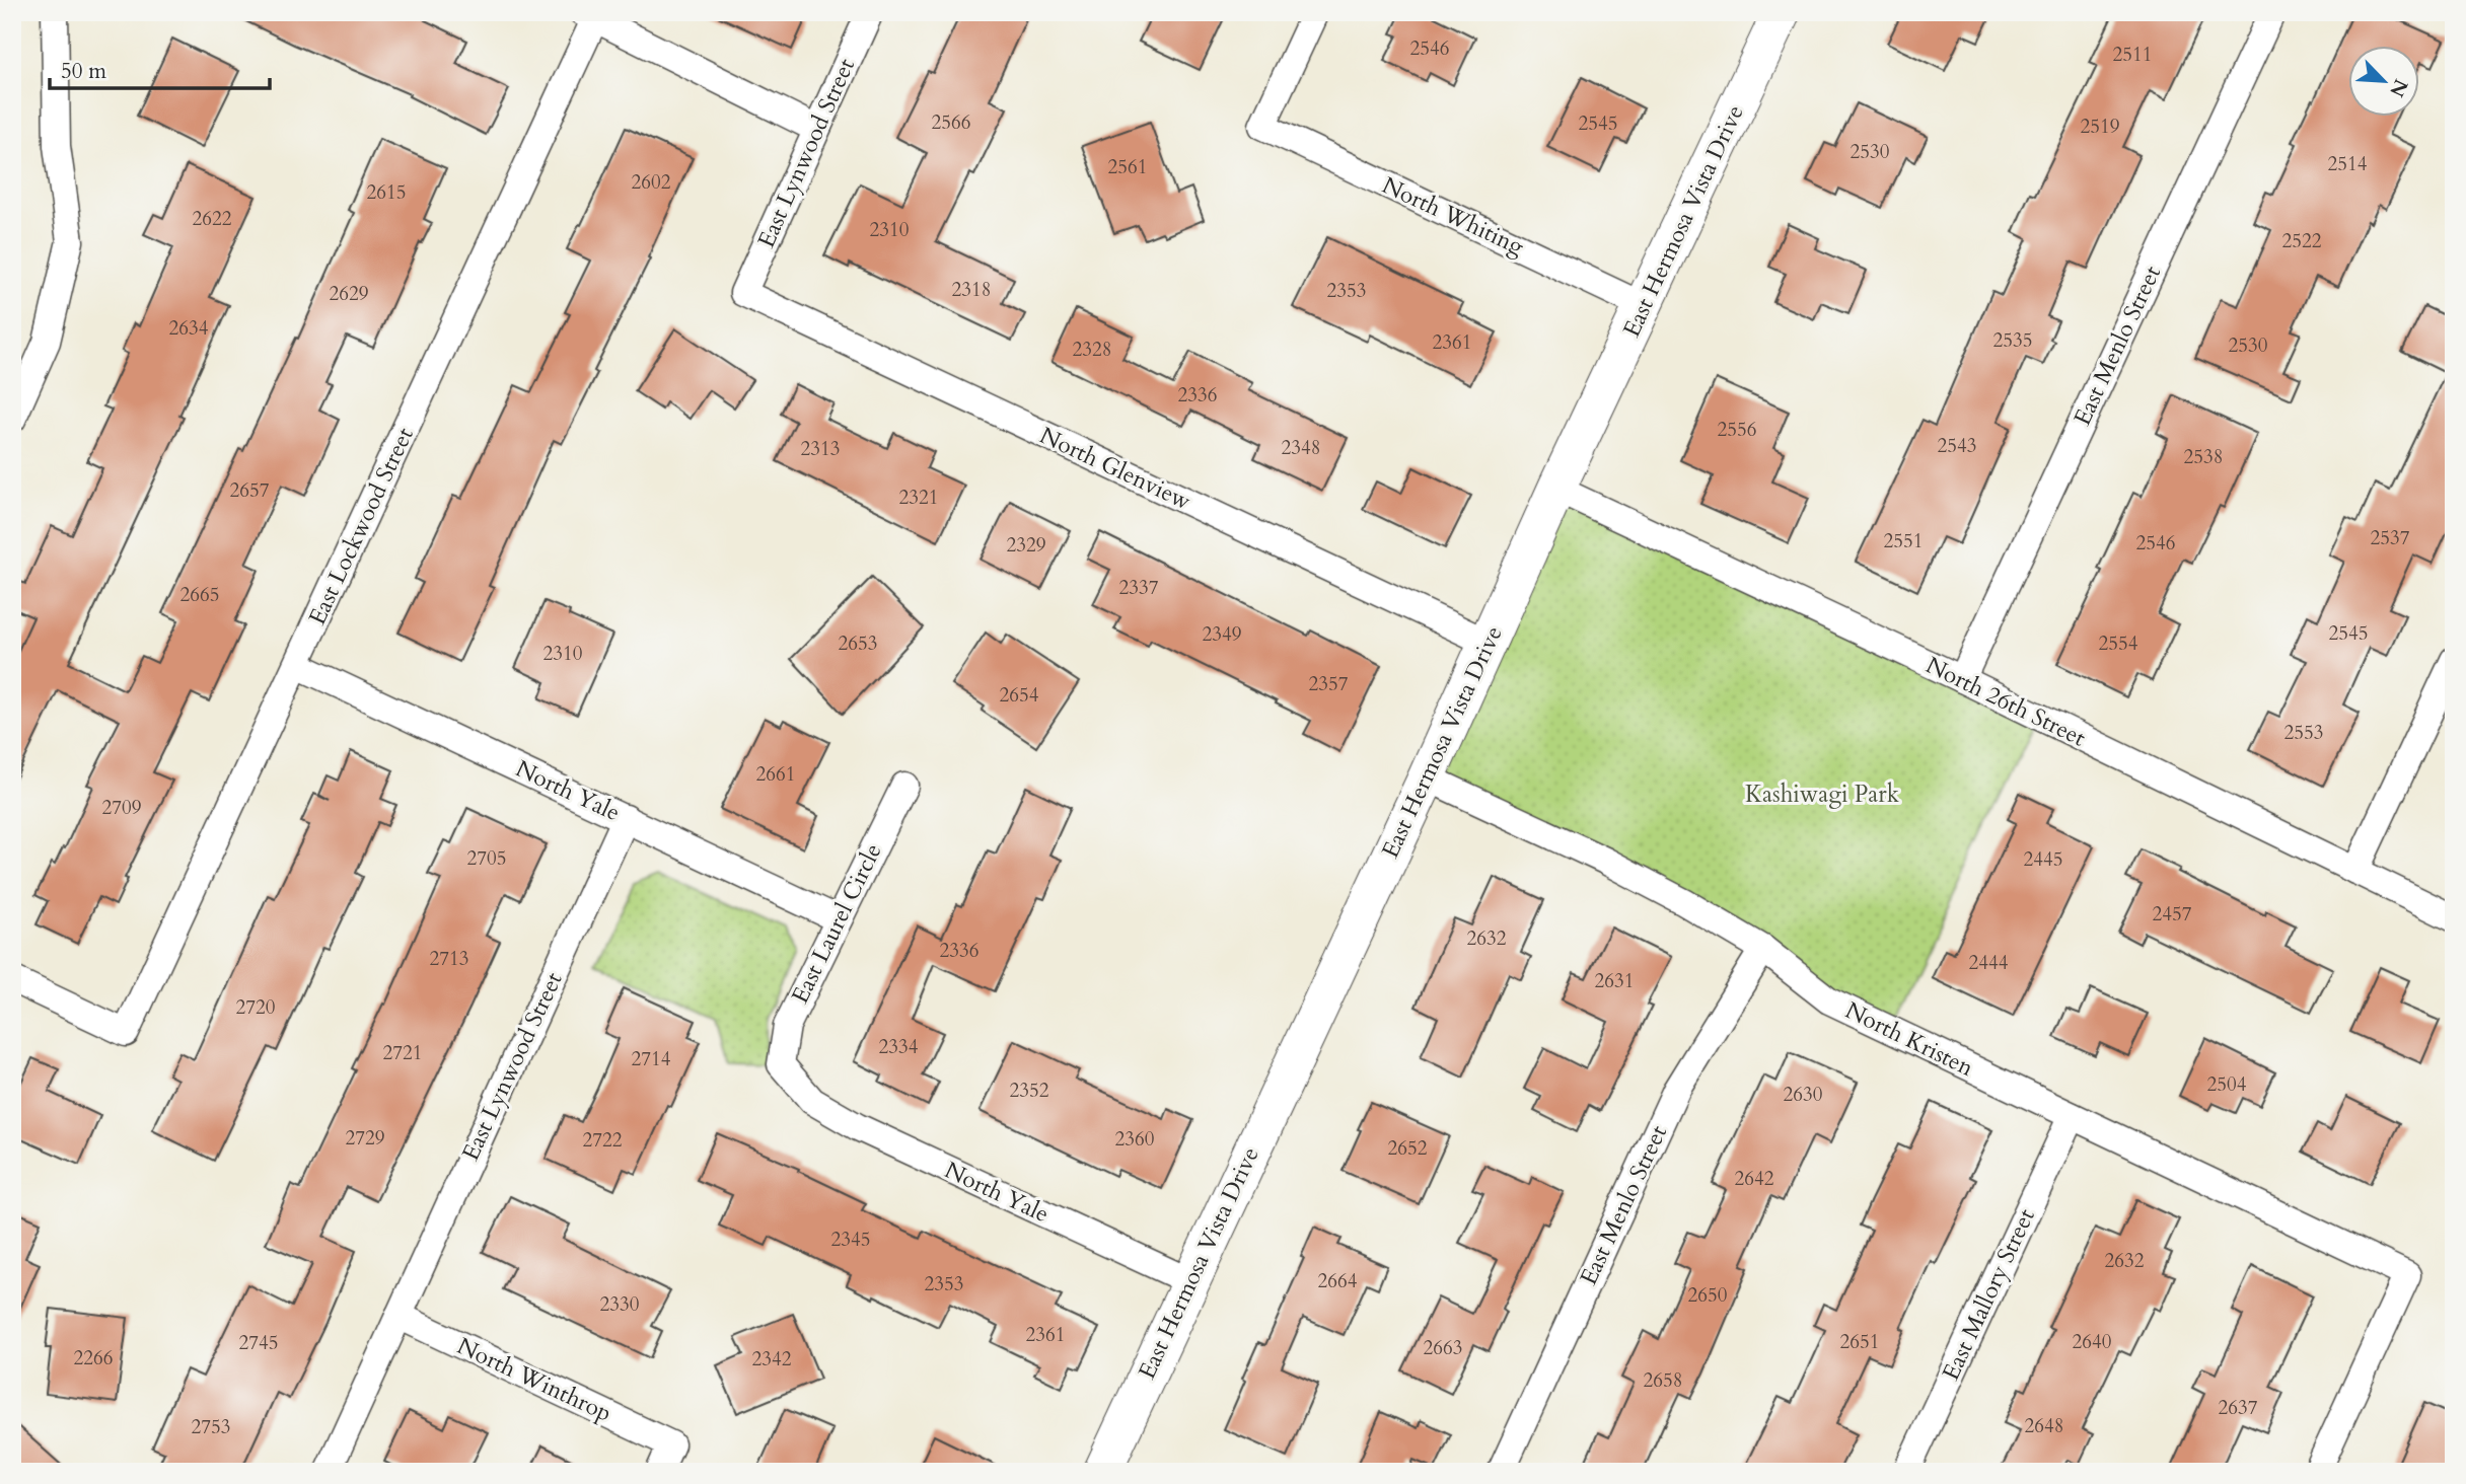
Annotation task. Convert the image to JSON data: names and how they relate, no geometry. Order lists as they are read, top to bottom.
{
  "streets": {
    "street": [
      "East Lynwood Street",
      "North Whiting",
      "East Hermosa Vista Drive",
      "East Menlo Street",
      "North Glenview",
      "East Lockwood Street",
      "North 26th Street",
      "North Yale",
      "East Laurel Circle",
      "North Kristen",
      "East Mallory Street",
      "North Winthrop"
    ]
  },
  "crossings": [
    ["East Lynwood Street", "North Glenview"],
    ["East Lynwood Street", "North Yale"],
    ["East Lynwood Street", "North Winthrop"],
    ["North Whiting", "East Hermosa Vista Drive"],
    ["East Hermosa Vista Drive", "North Glenview"],
    ["East Hermosa Vista Drive", "North 26th Street"],
    ["East Hermosa Vista Drive", "North Yale"],
    ["East Hermosa Vista Drive", "North Kristen"],
    ["East Menlo Street", "North 26th Street"],
    ["East Menlo Street", "North Kristen"],
    ["East Lockwood Street", "North Yale"],
    ["North Yale", "East Laurel Circle"],
    ["North Kristen", "East Mallory Street"]
  ],
  "parks": ["Kashiwagi Park"],
  "house_numbers": [
    "2546",
    "2511",
    "2566",
    "2545",
    "2519",
    "2530",
    "2514",
    "2561",
    "2602",
    "2615",
    "2622",
    "2310",
    "2522",
    "2318",
    "2353",
    "2629",
    "2634",
    "2535",
    "2361",
    "2530",
    "2328",
    "2336",
    "2556",
    "2543",
    "2348",
    "2313",
    "2538",
    "2657",
    "2321",
    "2537",
    "2551",
    "2546",
    "2329",
    "2337",
    "2665",
    "2545",
    "2349",
    "2653",
    "2554",
    "2310",
    "2357",
    "2654",
    "2553",
    "2661",
    "2709",
    "2705",
    "2445",
    "2457",
    "2632",
    "2336",
    "2713",
    "2444",
    "2631",
    "2720",
    "2334",
    "2721",
    "2714",
    "2504",
    "2352",
    "2630",
    "2729",
    "2360",
    "2722",
    "2652",
    "2642",
    "2345",
    "2632",
    "2664",
    "2353",
    "2650",
    "2330",
    "2361",
    "2651",
    "2640",
    "2745",
    "2663",
    "2266",
    "2342",
    "2658",
    "2637",
    "2648",
    "2753"
  ],
  "scale_bar": "50 m",
  "north": "bottom right"
}
